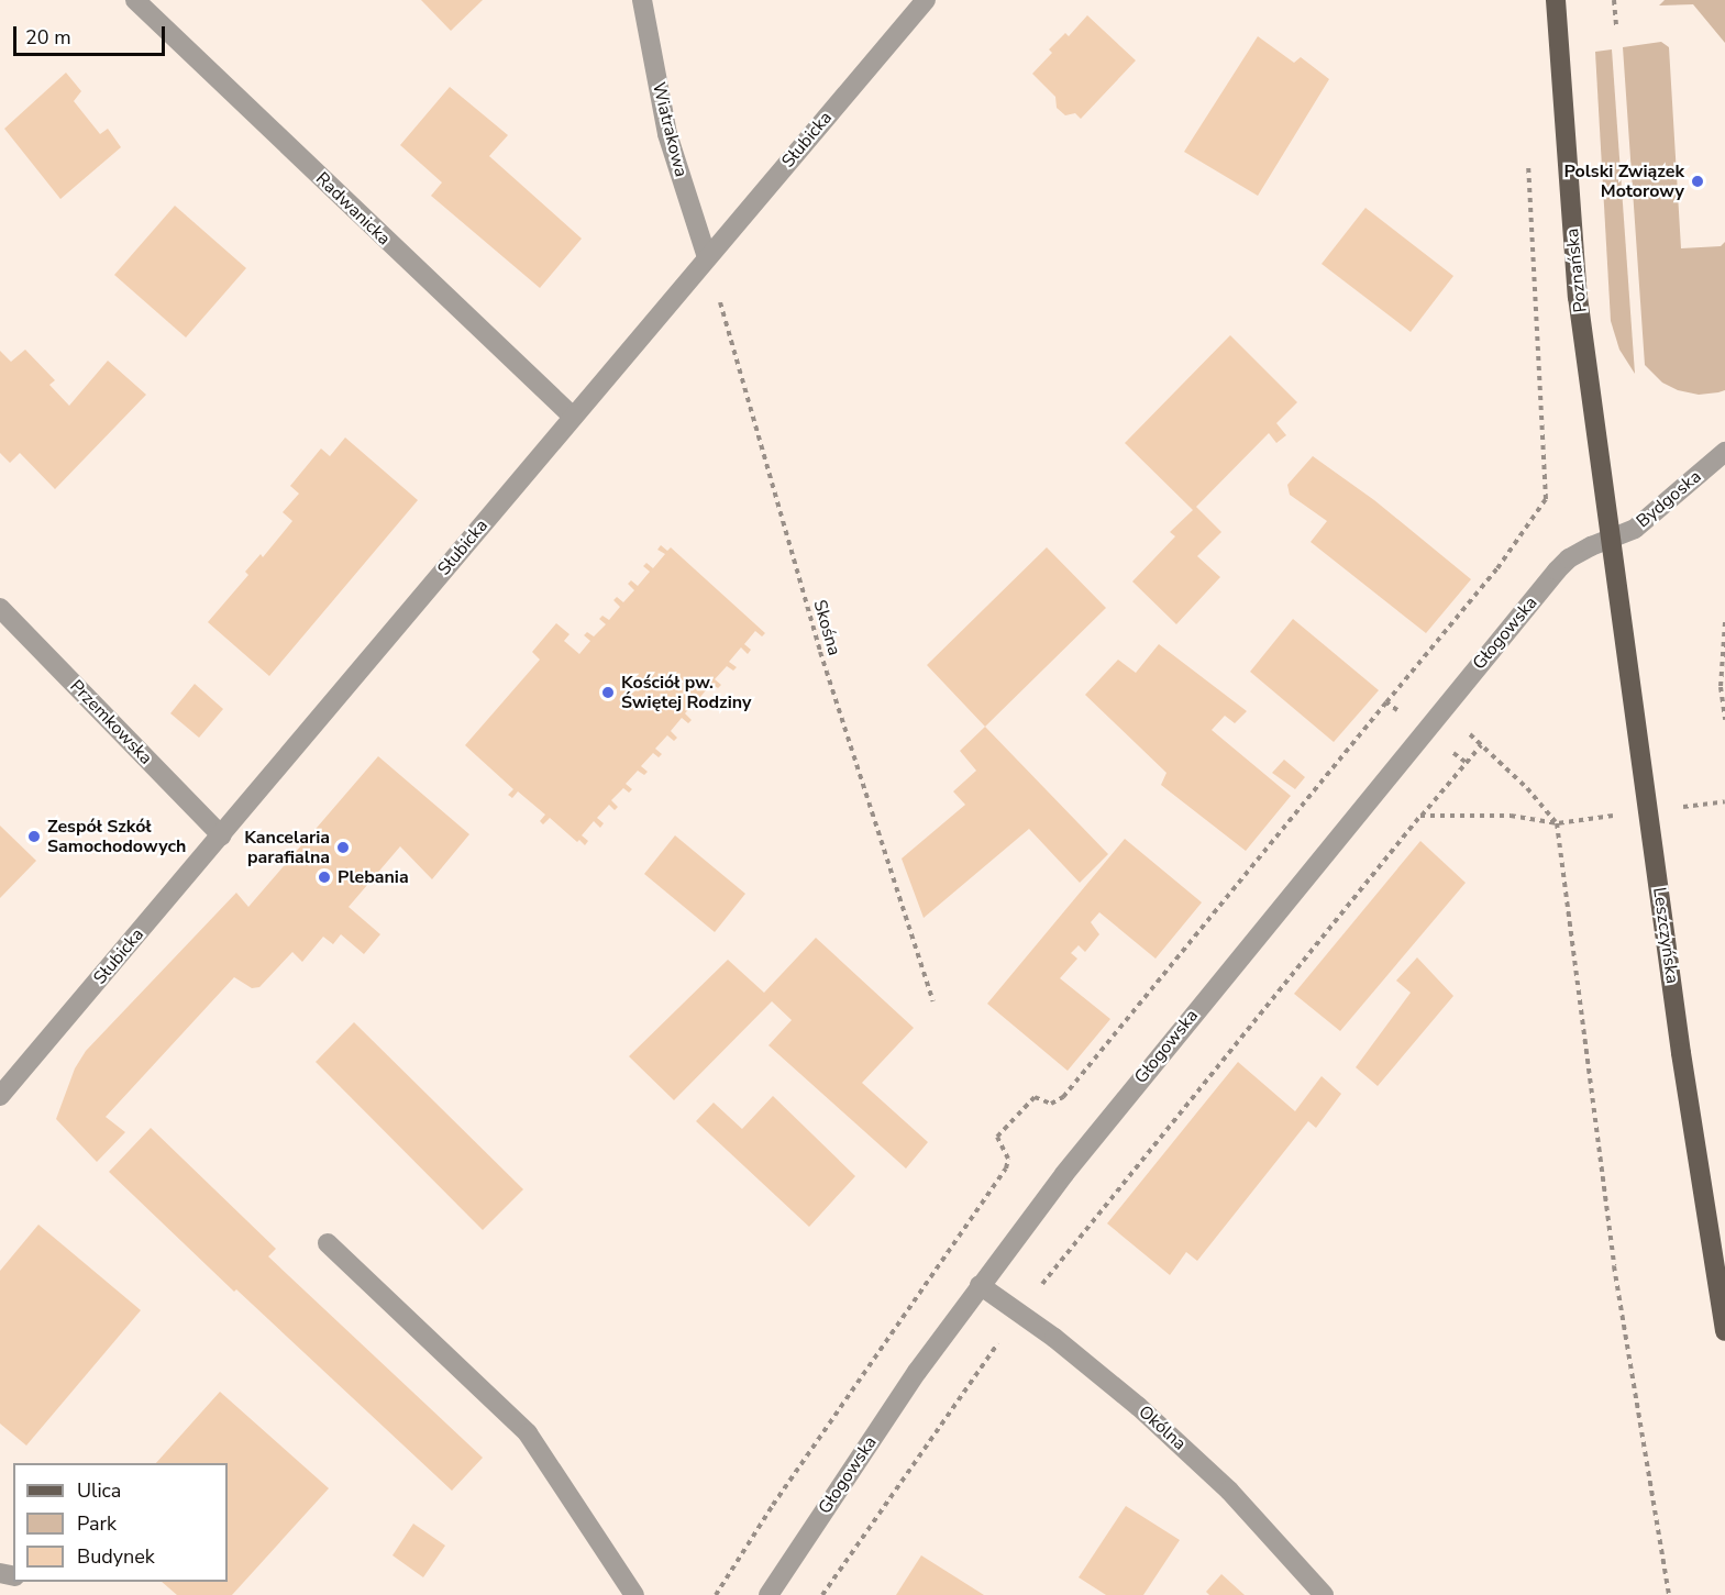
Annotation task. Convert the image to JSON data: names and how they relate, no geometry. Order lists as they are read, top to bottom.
{
  "streets": {
    "main road": ["Poznańska", "Leszczyńska"],
    "street": [
      "Wiatrakowa",
      "Słubicka",
      "Radwanicka",
      "Bydgoska",
      "Głogowska",
      "Przemkowska",
      "Okólna"
    ],
    "path": ["Skośna"]
  },
  "crossings": [
    ["Wiatrakowa", "Słubicka"],
    ["Wiatrakowa", "Skośna"],
    ["Słubicka", "Radwanicka"],
    ["Słubicka", "Skośna"],
    ["Słubicka", "Przemkowska"],
    ["Poznańska", "Bydgoska"],
    ["Poznańska", "Głogowska"],
    ["Poznańska", "Leszczyńska"],
    ["Bydgoska", "Głogowska"],
    ["Bydgoska", "Leszczyńska"],
    ["Głogowska", "Leszczyńska"],
    ["Głogowska", "Okólna"]
  ],
  "places": [
    "Polski Związek Motorowy",
    "Kościół pw. Świętej Rodziny",
    "Zespół Szkół Samochodowych",
    "Kancelaria parafialna",
    "Plebania"
  ],
  "legend": ["Ulica", "Park", "Budynek"],
  "scale_bar": "20 m"
}
